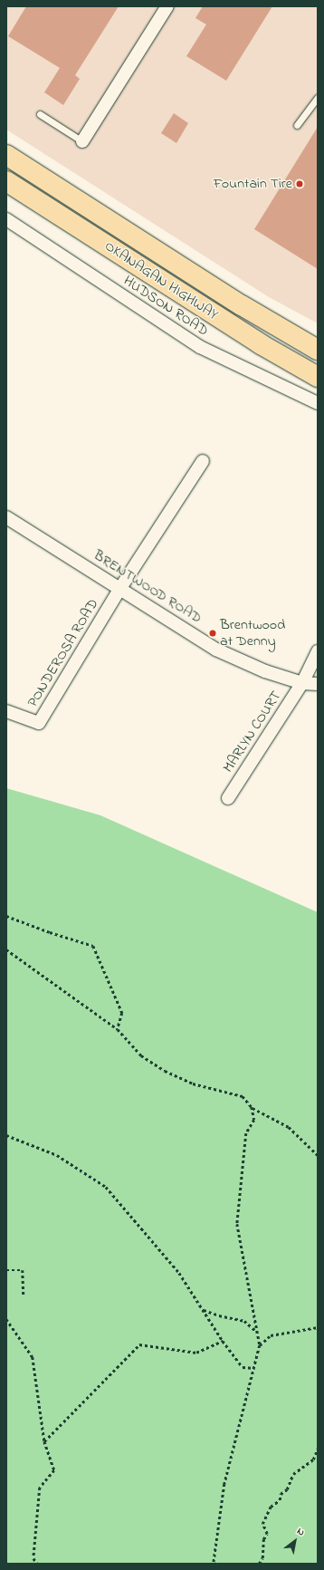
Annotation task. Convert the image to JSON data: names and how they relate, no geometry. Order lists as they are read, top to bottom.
{
  "streets": {
    "highway": ["OKANAGAN HIGHWAY"],
    "street": [
      "HUDSON ROAD",
      "BRENTWOOD ROAD",
      "PONDEROSA ROAD",
      "MARLYN COURT"
    ]
  },
  "crossings": [
    ["BRENTWOOD ROAD", "PONDEROSA ROAD"],
    ["BRENTWOOD ROAD", "MARLYN COURT"]
  ],
  "places": ["Fountain Tire", "Brentwood at Denny"],
  "north": "top right"
}
